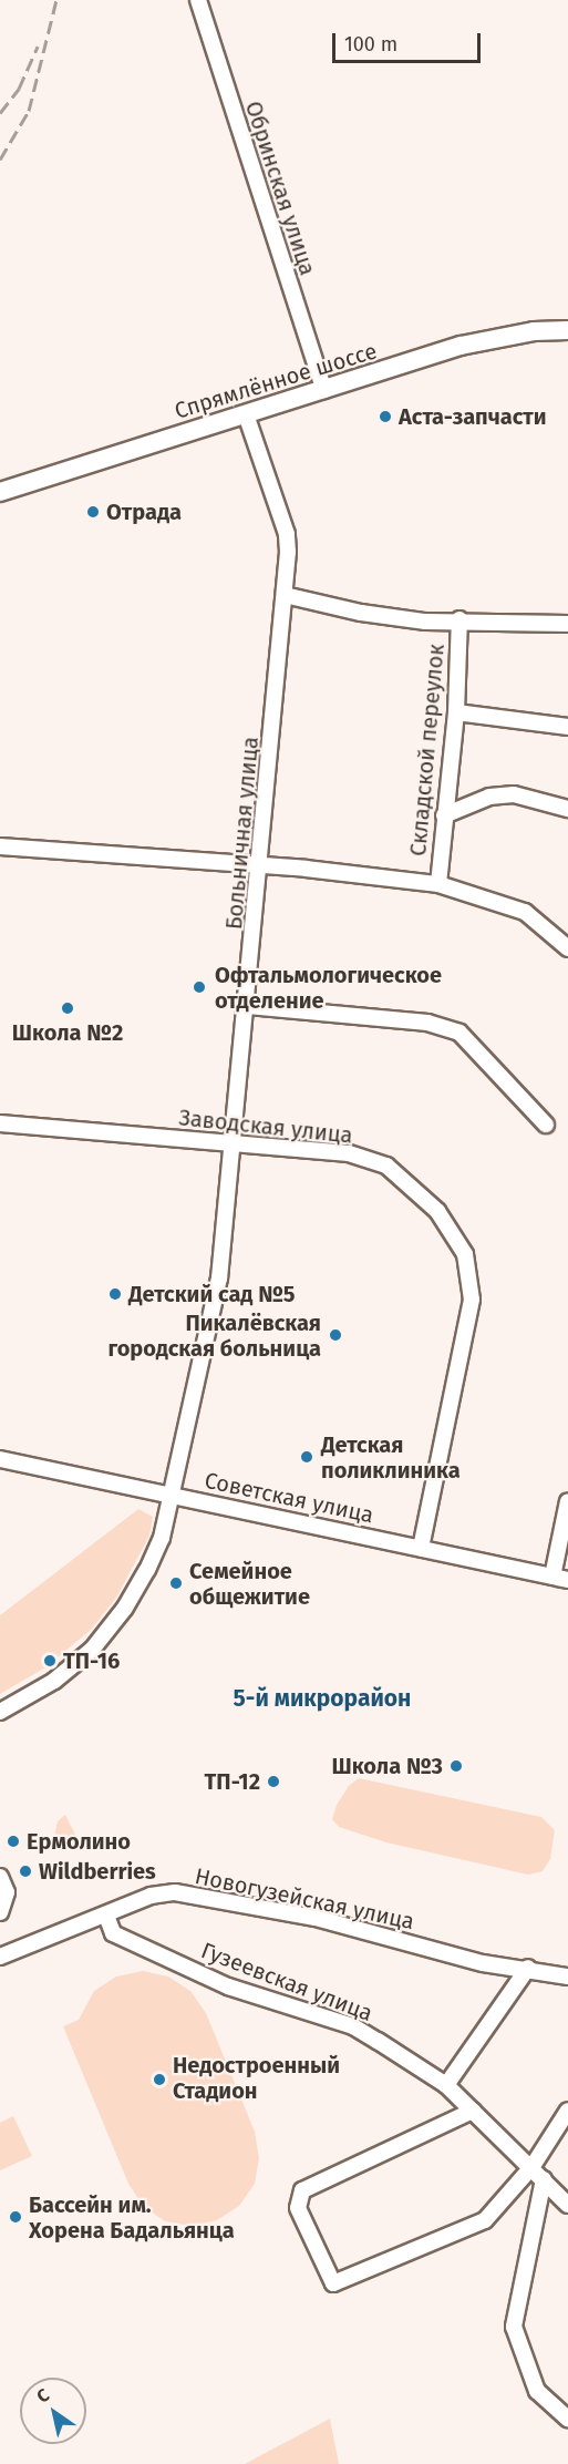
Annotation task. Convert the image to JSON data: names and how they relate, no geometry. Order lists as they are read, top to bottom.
{
  "streets": {
    "main road": ["Спрямлённое шоссе"],
    "street": [
      "Обринская улица",
      "Складской переулок",
      "Больничная улица",
      "Заводская улица",
      "Советская улица",
      "Новогузейская улица",
      "Гузеевская улица"
    ]
  },
  "crossings": [
    ["Обринская улица", "Спрямлённое шоссе"],
    ["Спрямлённое шоссе", "Больничная улица"],
    ["Больничная улица", "Заводская улица"],
    ["Больничная улица", "Советская улица"],
    ["Заводская улица", "Советская улица"],
    ["Новогузейская улица", "Гузеевская улица"]
  ],
  "districts": ["5-й микрорайон"],
  "places": [
    "Аста-запчасти",
    "Отрада",
    "Офтальмологическое отделение",
    "Школа №2",
    "Детский сад №5",
    "Пикалёвская городская больница",
    "Детская поликлиника",
    "Семейное общежитие",
    "ТП-16",
    "Школа №3",
    "ТП-12",
    "Ермолино",
    "Wildberries",
    "Недостроенный Стадион",
    "Бассейн им. Хорена Бадальянца"
  ],
  "scale_bar": "100 m",
  "north": "top left"
}
